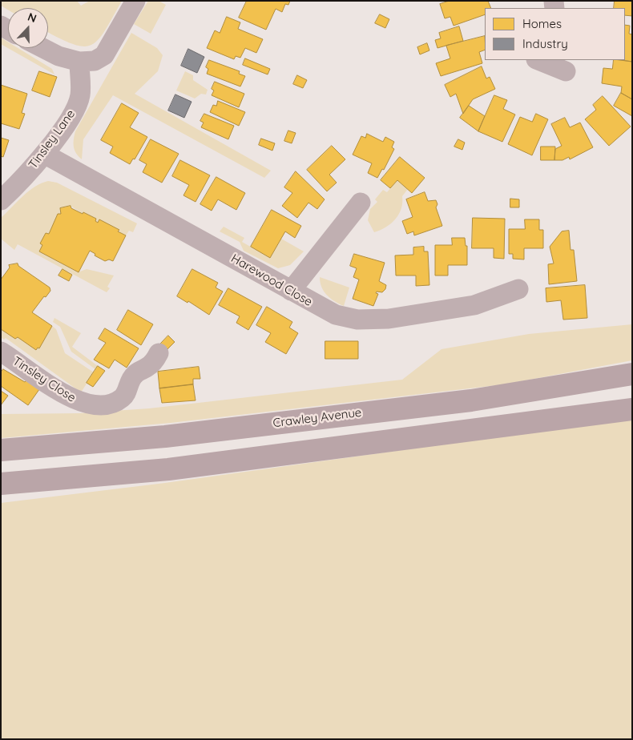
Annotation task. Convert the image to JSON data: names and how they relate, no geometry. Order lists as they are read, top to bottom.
{
  "streets": {
    "main road": ["Crawley Avenue"],
    "street": ["Tinsley Lane", "Harewood Close", "Tinsley Close"]
  },
  "crossings": [
    ["Tinsley Lane", "Harewood Close"]
  ],
  "legend": ["Homes", "Industry"],
  "north": "top"
}
